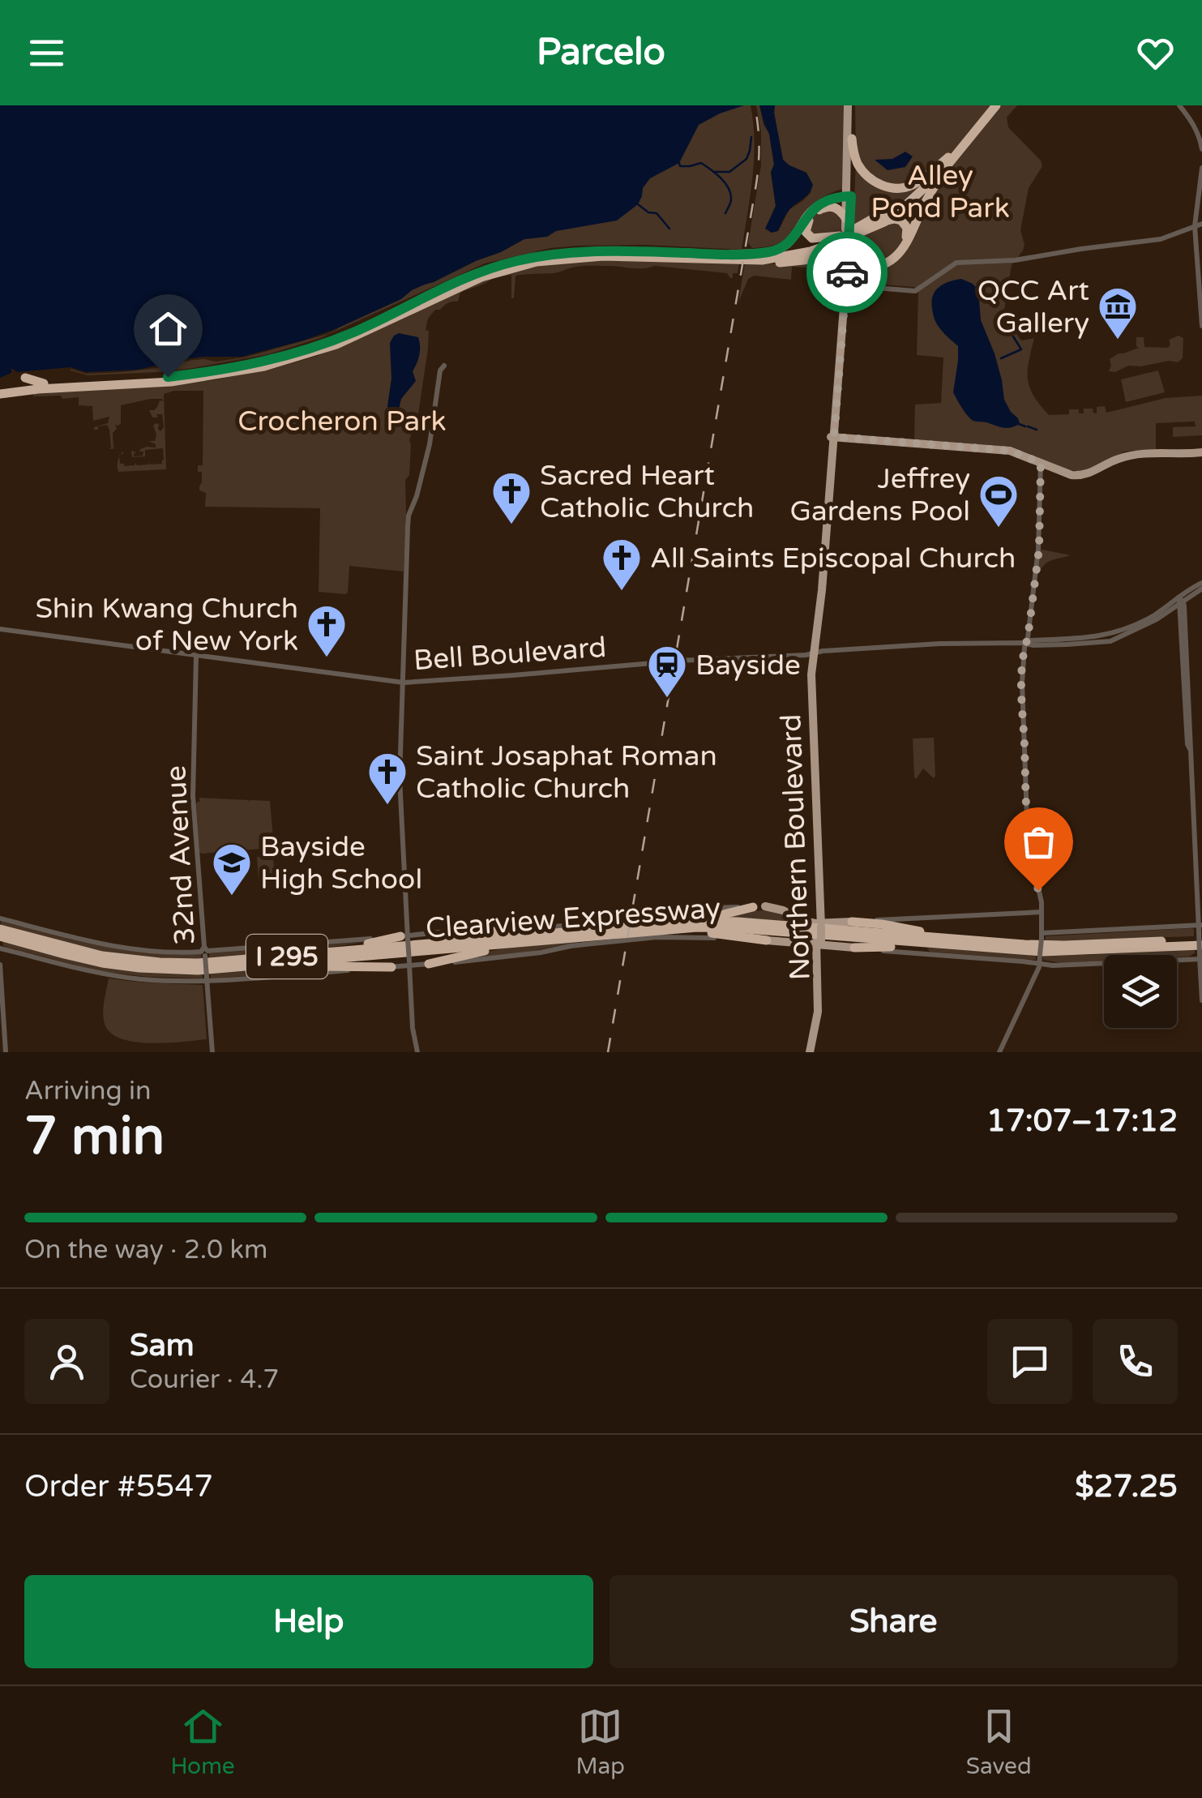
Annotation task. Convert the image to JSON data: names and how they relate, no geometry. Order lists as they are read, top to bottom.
{
  "streets": {
    "highway": ["Clearview Expressway", "I 295"],
    "main road": ["Northern Boulevard"],
    "street": ["Bell Boulevard", "32nd Avenue"]
  },
  "crossings": [
    ["Bell Boulevard", "Northern Boulevard"],
    ["Bell Boulevard", "32nd Avenue"],
    ["Northern Boulevard", "Clearview Expressway"],
    ["32nd Avenue", "Clearview Expressway"]
  ],
  "parks": ["Alley Pond Park", "Crocheron Park"],
  "places": {
    "museum": ["QCC Art Gallery"],
    "church": [
      "Sacred Heart Catholic Church",
      "All Saints Episcopal Church",
      "Shin Kwang Church of New York",
      "Saint Josaphat Roman Catholic Church"
    ],
    "sports": ["Jeffrey Gardens Pool"],
    "station": ["Bayside"],
    "school or university": ["Bayside High School"]
  },
  "page": {
    "header": "Parcelo",
    "heading": ["7 min", "Arriving in", "17:07–17:12"],
    "panel": [
      "Sam",
      "Courier · 4.7",
      "Order #5547",
      "$27.25"
    ],
    "bar": "On the way · 2.0 km",
    "buttons": ["Help", "Share"],
    "tabs": ["Home", "Map", "Saved"]
  }
}
